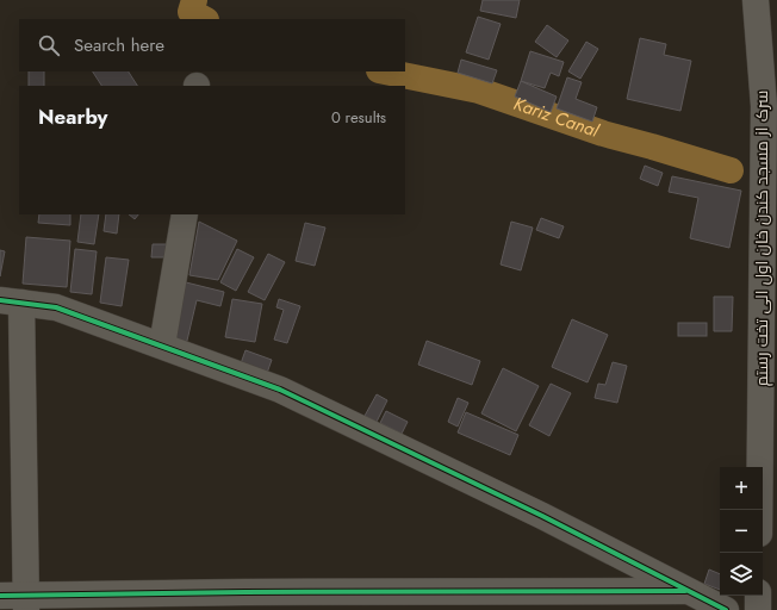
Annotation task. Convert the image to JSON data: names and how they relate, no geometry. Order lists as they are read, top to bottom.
{
  "streets": {
    "street": ["سرک از مسجد کندن خان اول الی تخت رستم"]
  },
  "water": ["Kariz Canal"],
  "page": {
    "search": "Search here",
    "heading": ["Nearby", "0 results"],
    "map_buttons": ["+", "−"]
  }
}
